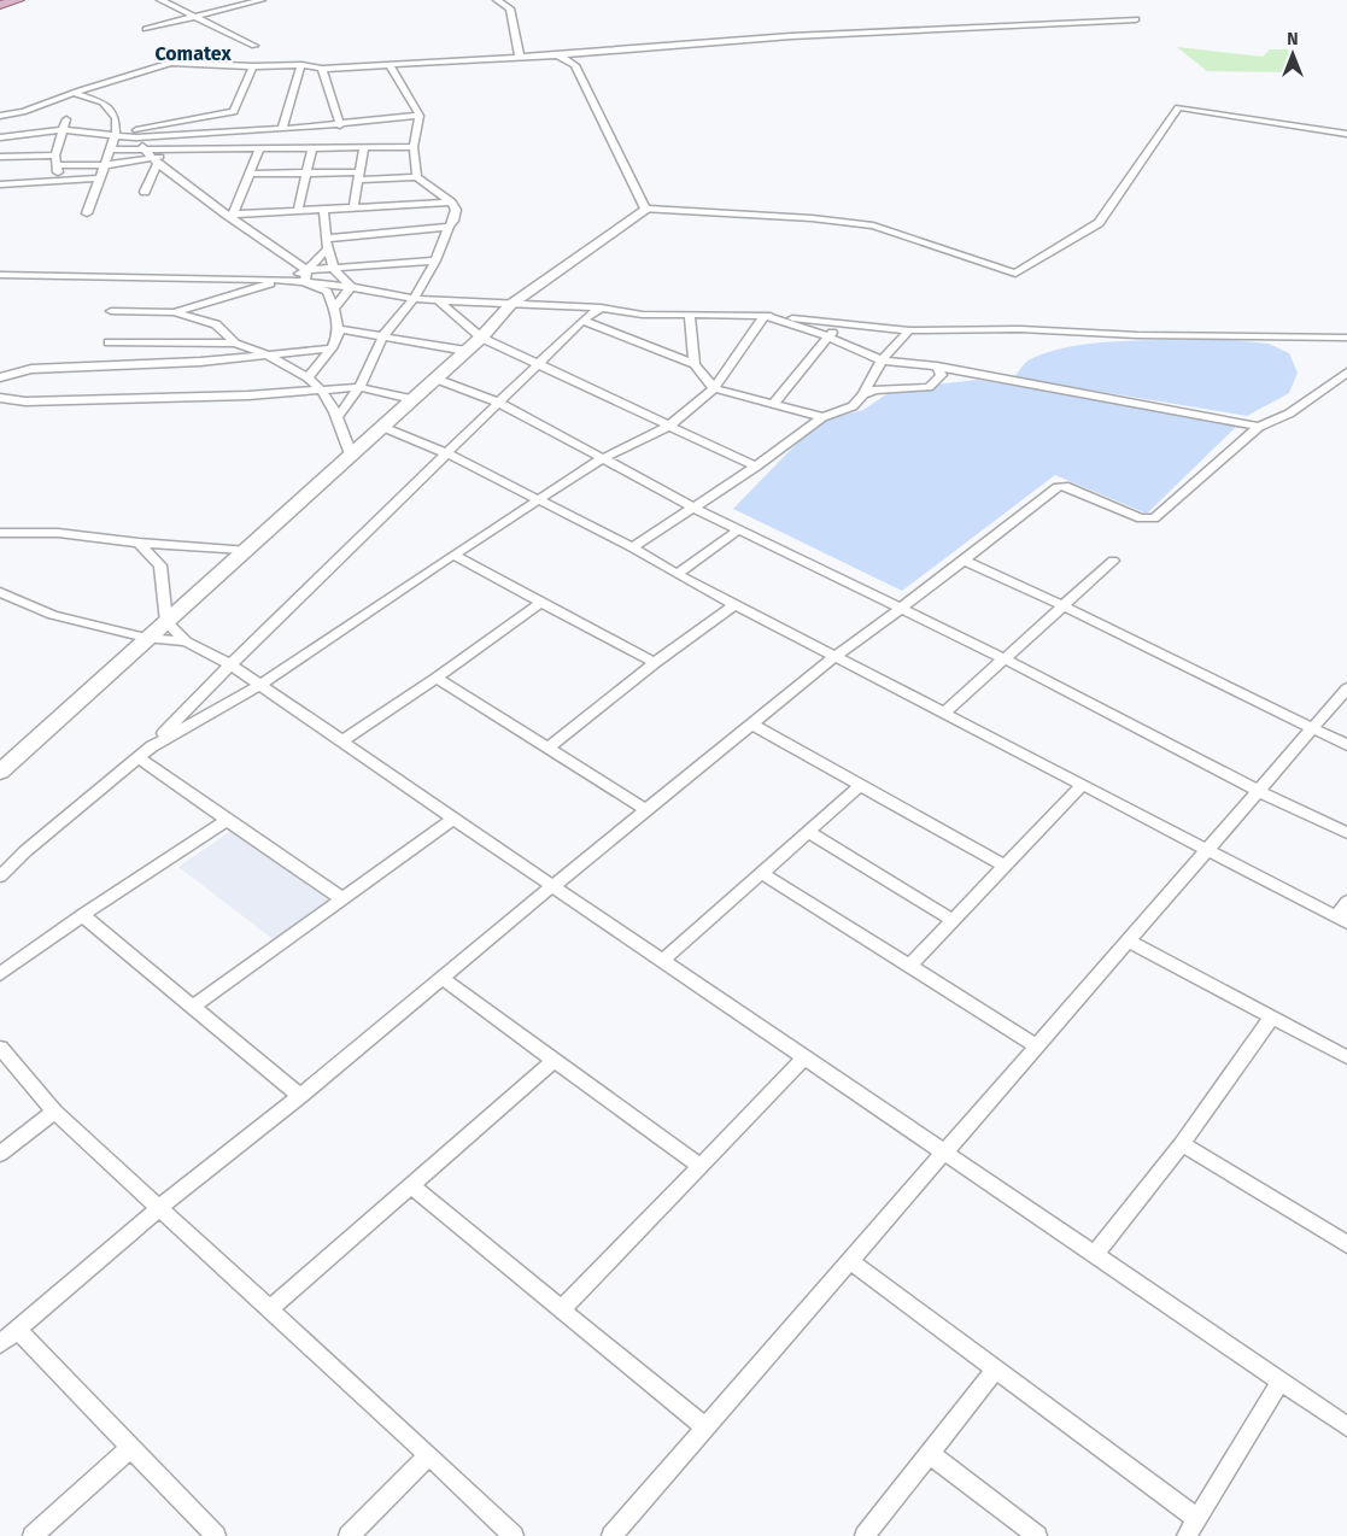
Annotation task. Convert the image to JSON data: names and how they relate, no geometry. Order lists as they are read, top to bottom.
{
  "districts": ["Comatex"],
  "north": "top"
}
